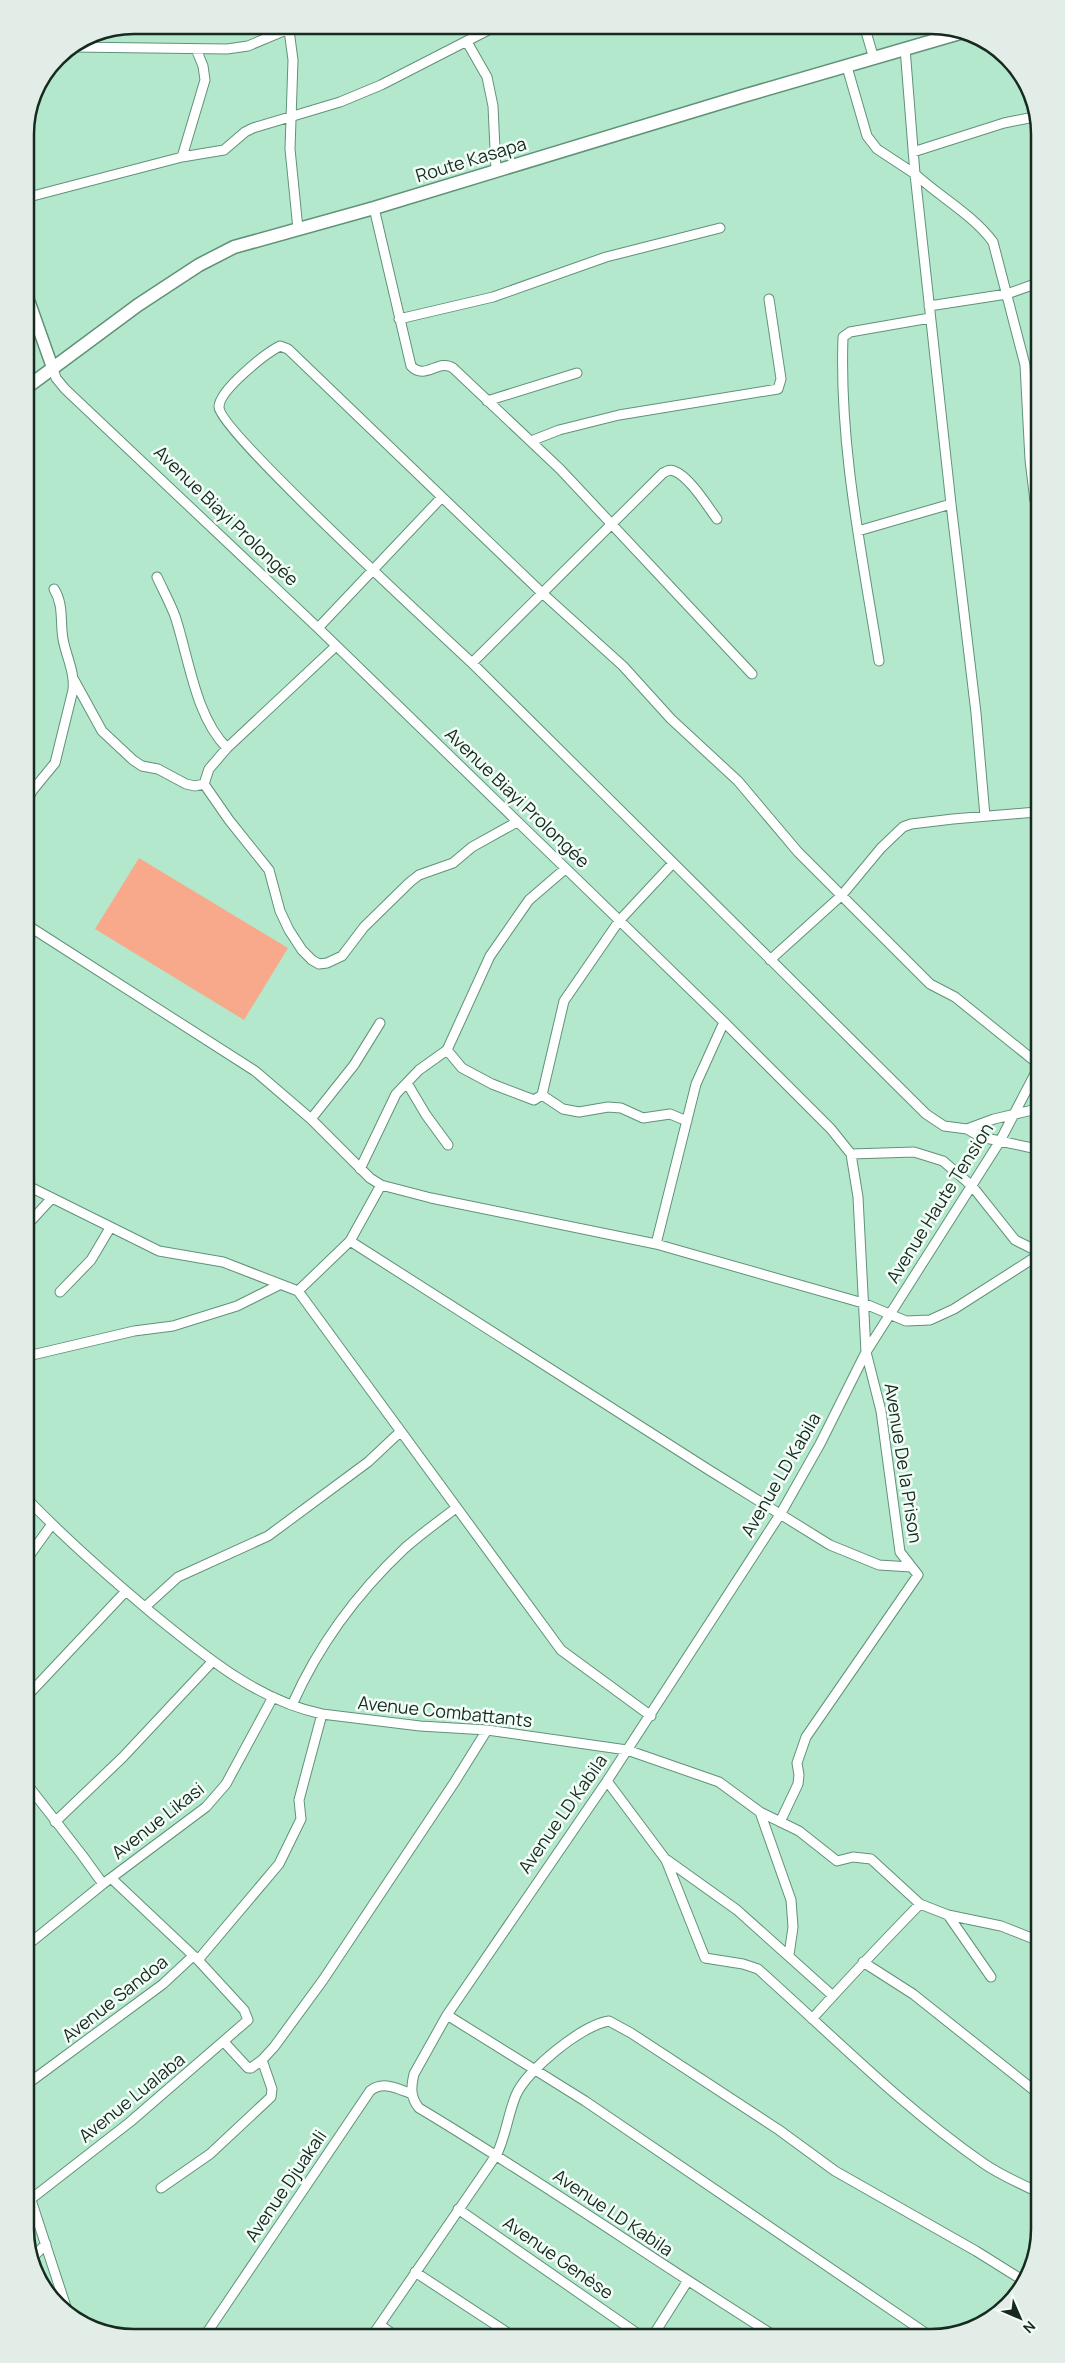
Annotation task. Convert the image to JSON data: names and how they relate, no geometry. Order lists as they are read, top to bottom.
{
  "streets": {
    "main road": ["Route Kasapa"],
    "street": [
      "Avenue Biayi Prolongée",
      "Avenue Haute Tension",
      "Avenue De la Prison",
      "Avenue LD Kabila",
      "Avenue Combattants",
      "Avenue Likasi",
      "Avenue Sandoa",
      "Avenue Lualaba",
      "Avenue Djuakali",
      "Avenue Genèse"
    ]
  },
  "crossings": [
    ["Route Kasapa", "Avenue Biayi Prolongée"],
    ["Avenue Haute Tension", "Avenue De la Prison"],
    ["Avenue Haute Tension", "Avenue LD Kabila"],
    ["Avenue De la Prison", "Avenue LD Kabila"],
    ["Avenue De la Prison", "Avenue Combattants"],
    ["Avenue LD Kabila", "Avenue Combattants"],
    ["Avenue LD Kabila", "Avenue Djuakali"],
    ["Avenue Combattants", "Avenue Likasi"],
    ["Avenue Combattants", "Avenue Sandoa"],
    ["Avenue Sandoa", "Avenue Lualaba"]
  ],
  "north": "bottom right"
}
